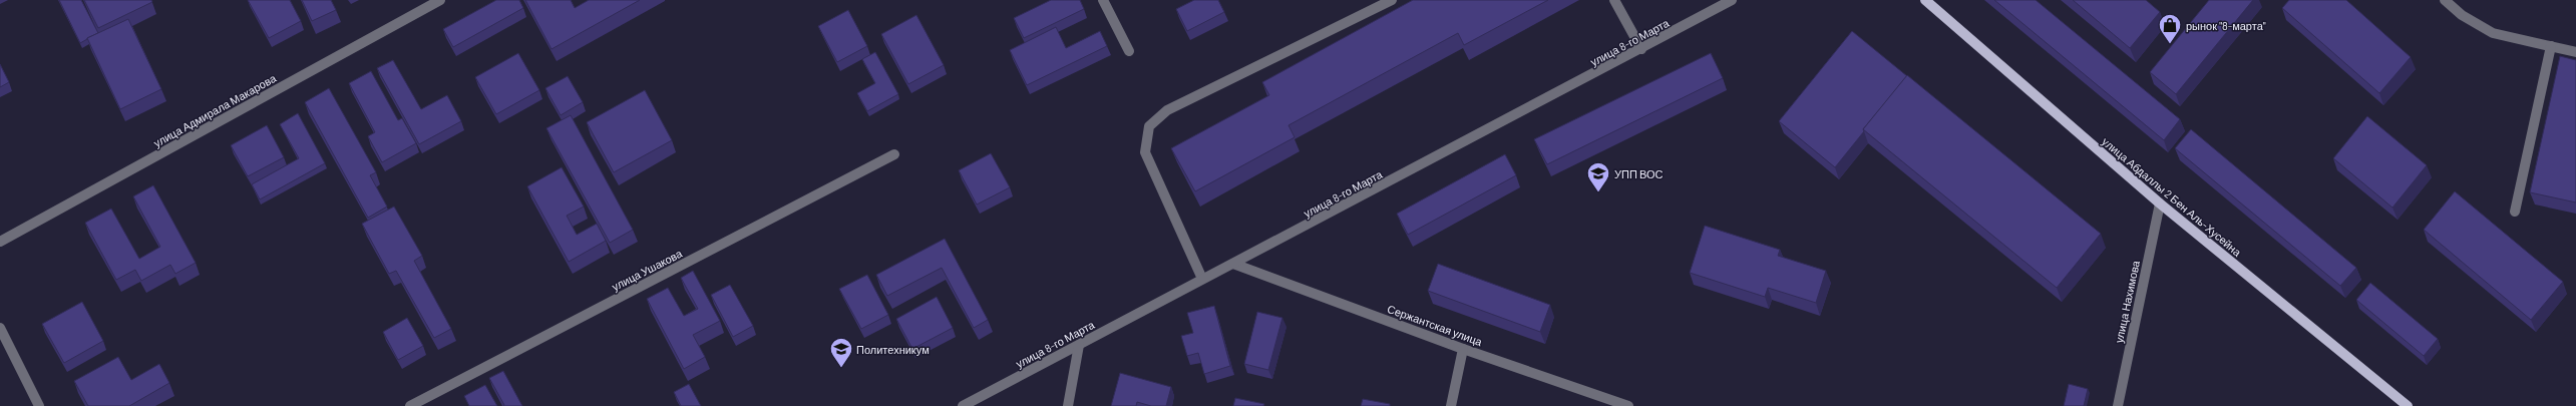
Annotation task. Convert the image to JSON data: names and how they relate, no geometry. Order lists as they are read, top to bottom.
{
  "streets": {
    "main road": ["улица Абдаллы 2 Бен Аль-Хусейна"],
    "street": [
      "улица 8-го Марта",
      "улица Адмирала Макарова",
      "улица Ушакова",
      "улица Нахимова",
      "Сержантская улица"
    ]
  },
  "crossings": [
    ["улица 8-го Марта", "Сержантская улица"],
    ["улица Абдаллы 2 Бен Аль-Хусейна", "улица Нахимова"]
  ],
  "places": {
    "shop": ["рынок \"8-марта\""],
    "school or university": ["УПП ВОС", "Политехникум"]
  }
}
